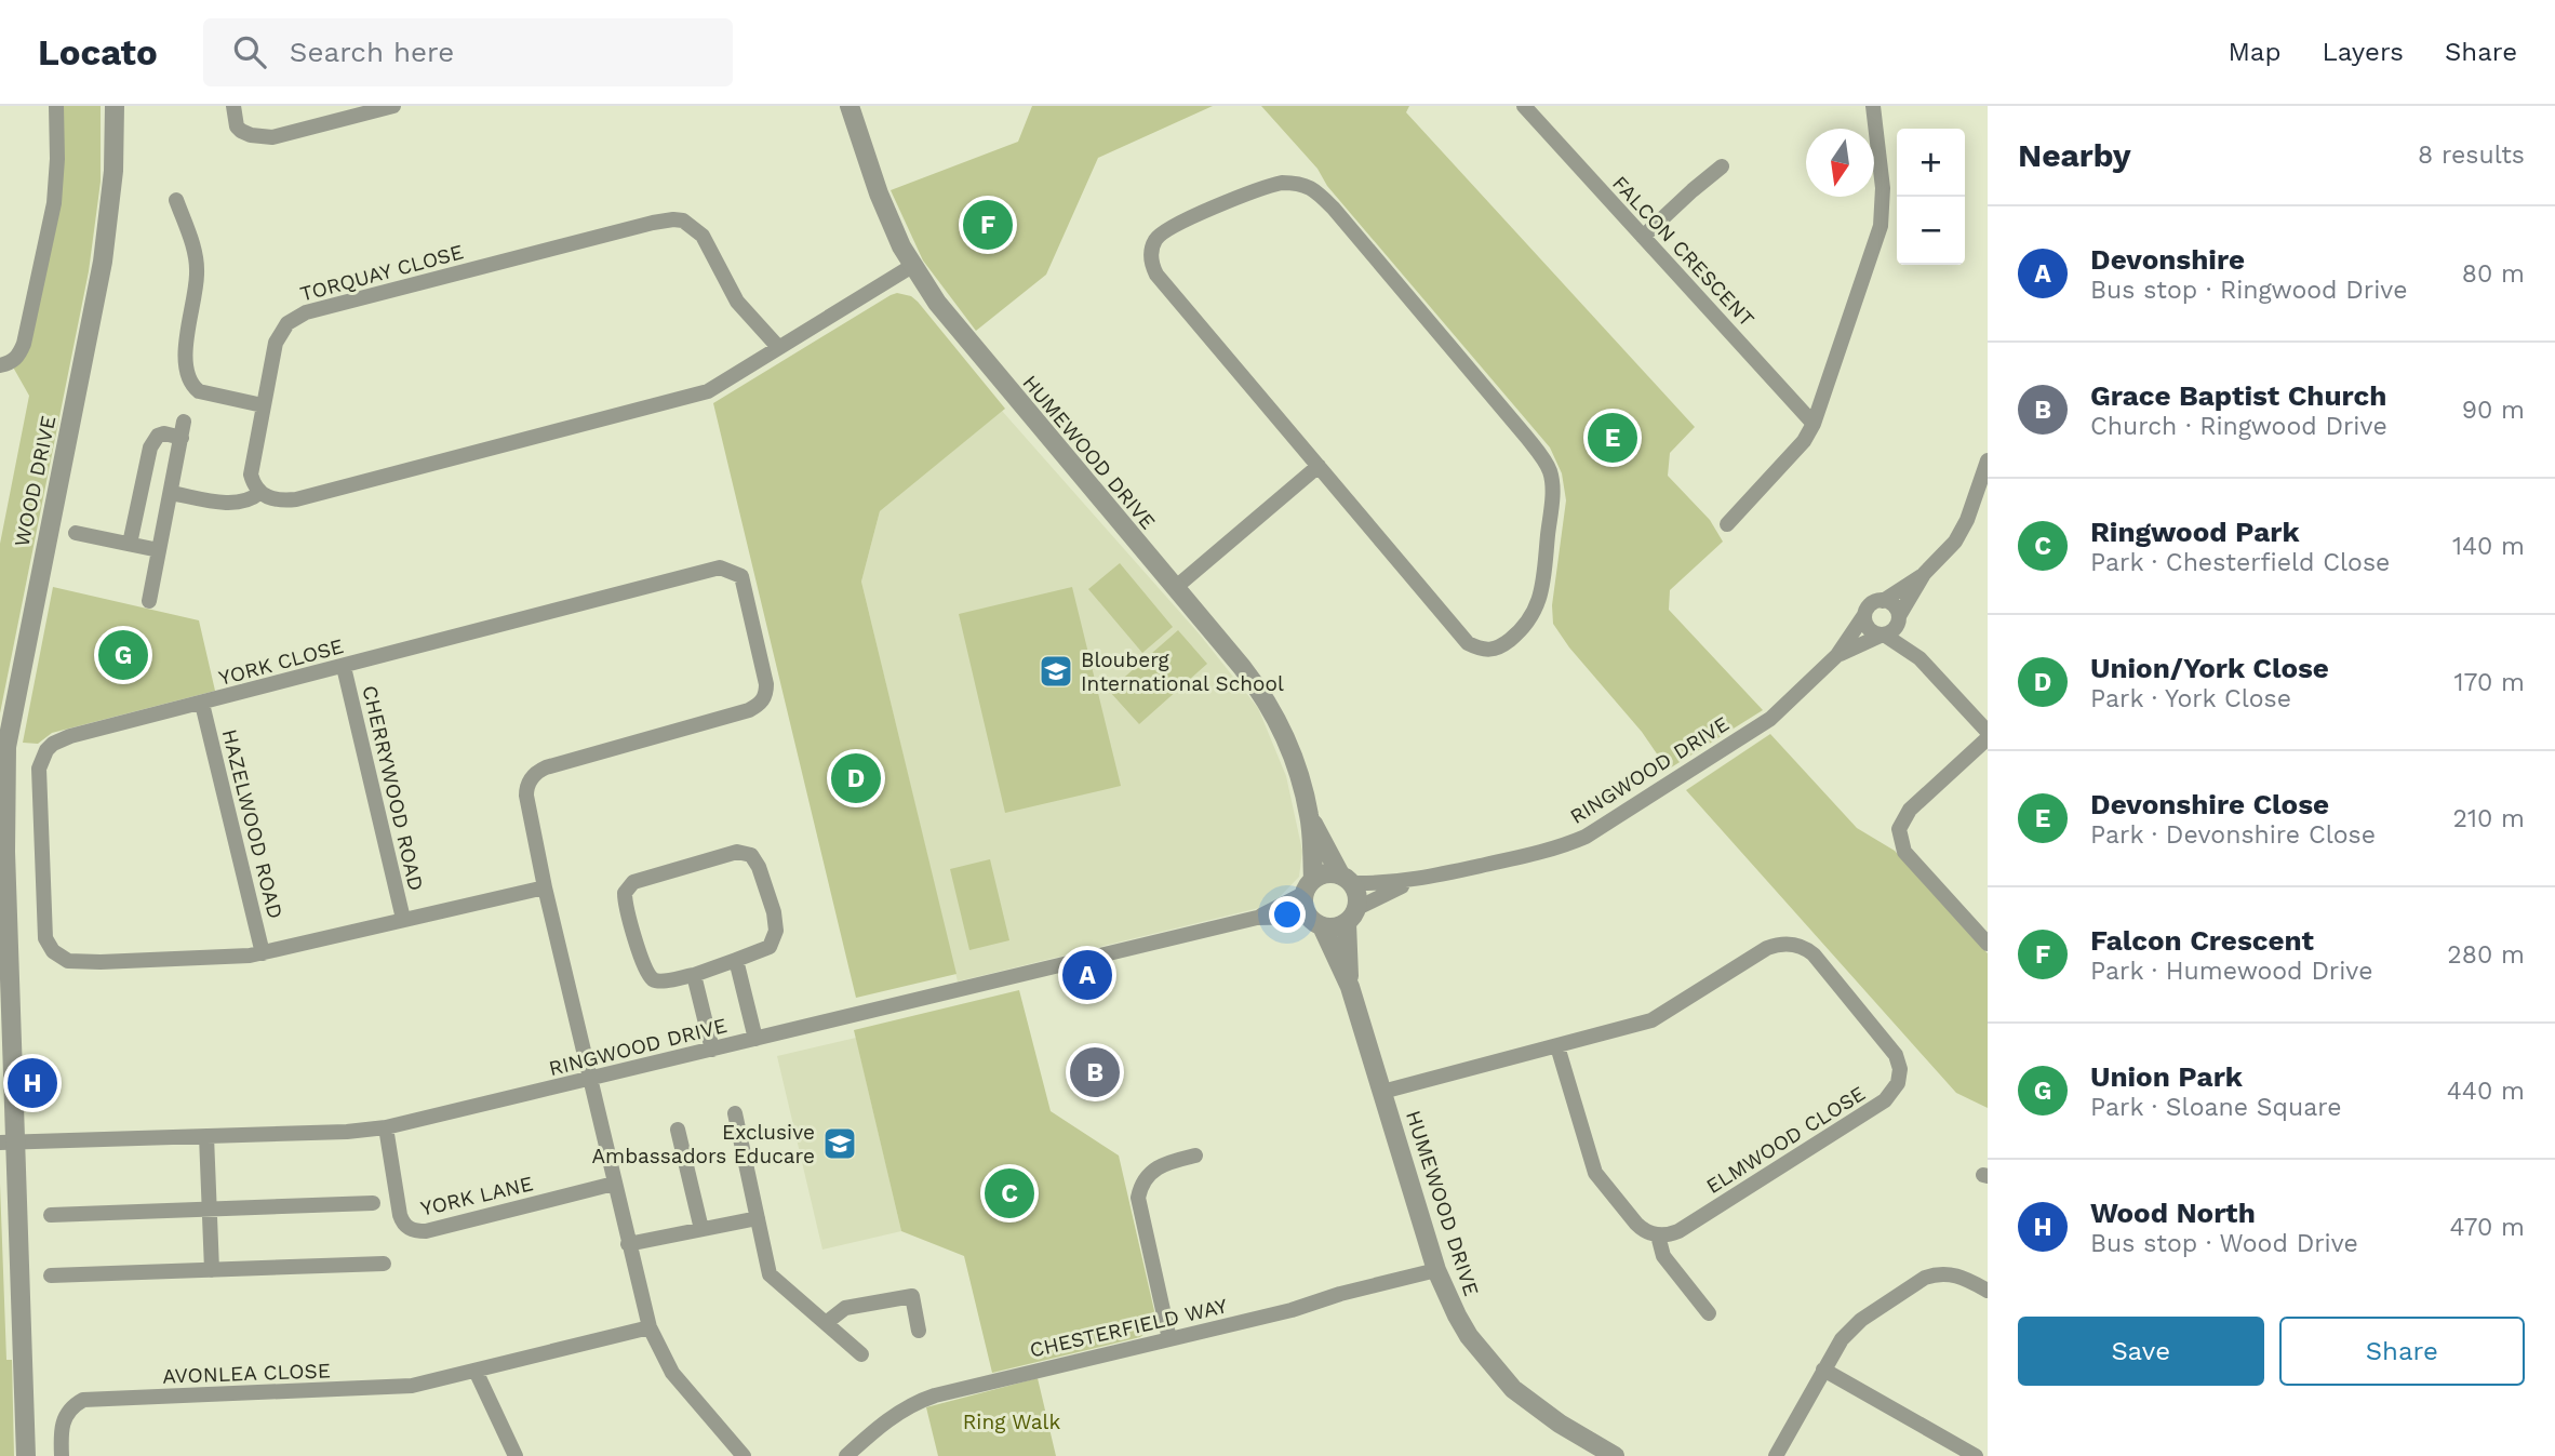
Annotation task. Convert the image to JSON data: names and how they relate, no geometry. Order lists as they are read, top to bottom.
{
  "streets": {
    "street": [
      "FALCON CRESCENT",
      "TORQUAY CLOSE",
      "HUMEWOOD DRIVE",
      "WOOD DRIVE",
      "YORK CLOSE",
      "RINGWOOD DRIVE",
      "CHERRYWOOD ROAD",
      "HAZELWOOD ROAD",
      "ELMWOOD CLOSE",
      "YORK LANE",
      "CHESTERFIELD WAY",
      "AVONLEA CLOSE"
    ]
  },
  "crossings": [
    ["HUMEWOOD DRIVE", "RINGWOOD DRIVE"],
    ["HUMEWOOD DRIVE", "ELMWOOD CLOSE"],
    ["HUMEWOOD DRIVE", "CHESTERFIELD WAY"],
    ["WOOD DRIVE", "RINGWOOD DRIVE"],
    ["YORK CLOSE", "RINGWOOD DRIVE"],
    ["YORK CLOSE", "CHERRYWOOD ROAD"],
    ["YORK CLOSE", "HAZELWOOD ROAD"],
    ["YORK CLOSE", "YORK LANE"],
    ["YORK CLOSE", "AVONLEA CLOSE"],
    ["RINGWOOD DRIVE", "YORK LANE"]
  ],
  "parks": ["Ring Walk"],
  "places": {
    "school or university": ["Blouberg International School", "Exclusive Ambassadors Educare"]
  },
  "north": "bottom",
  "page": {
    "header": "Locato",
    "search": "Search here",
    "nav": ["Map", "Layers", "Share"],
    "heading": ["Nearby", "8 results"],
    "map_buttons": ["+", "−"],
    "pins": [
      "F",
      "E",
      "G",
      "D",
      "A",
      "B",
      "H",
      "C"
    ],
    "list": [
      {
        "mark": "A",
        "name": "Devonshire",
        "note": "Bus stop · Ringwood Drive",
        "value": "80 m"
      },
      {
        "mark": "B",
        "name": "Grace Baptist Church",
        "note": "Church · Ringwood Drive",
        "value": "90 m"
      },
      {
        "mark": "C",
        "name": "Ringwood Park",
        "note": "Park · Chesterfield Close",
        "value": "140 m"
      },
      {
        "mark": "D",
        "name": "Union/York Close",
        "note": "Park · York Close",
        "value": "170 m"
      },
      {
        "mark": "E",
        "name": "Devonshire Close",
        "note": "Park · Devonshire Close",
        "value": "210 m"
      },
      {
        "mark": "F",
        "name": "Falcon Crescent",
        "note": "Park · Humewood Drive",
        "value": "280 m"
      },
      {
        "mark": "G",
        "name": "Union Park",
        "note": "Park · Sloane Square",
        "value": "440 m"
      },
      {
        "mark": "H",
        "name": "Wood North",
        "note": "Bus stop · Wood Drive",
        "value": "470 m"
      }
    ],
    "buttons": ["Save", "Share"]
  }
}
